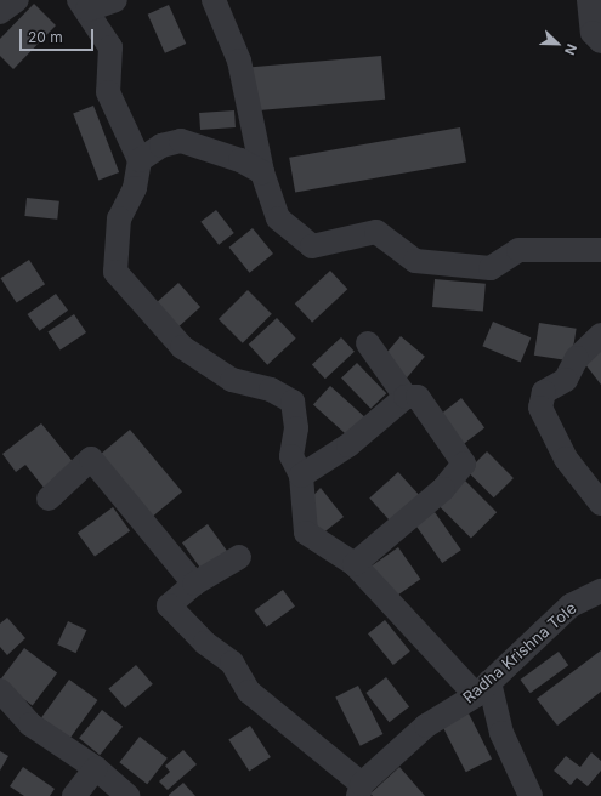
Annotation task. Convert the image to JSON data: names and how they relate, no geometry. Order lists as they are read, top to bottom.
{
  "streets": {
    "street": ["Radha Krishna Tole"]
  },
  "scale_bar": "20 m",
  "north": "bottom right"
}
